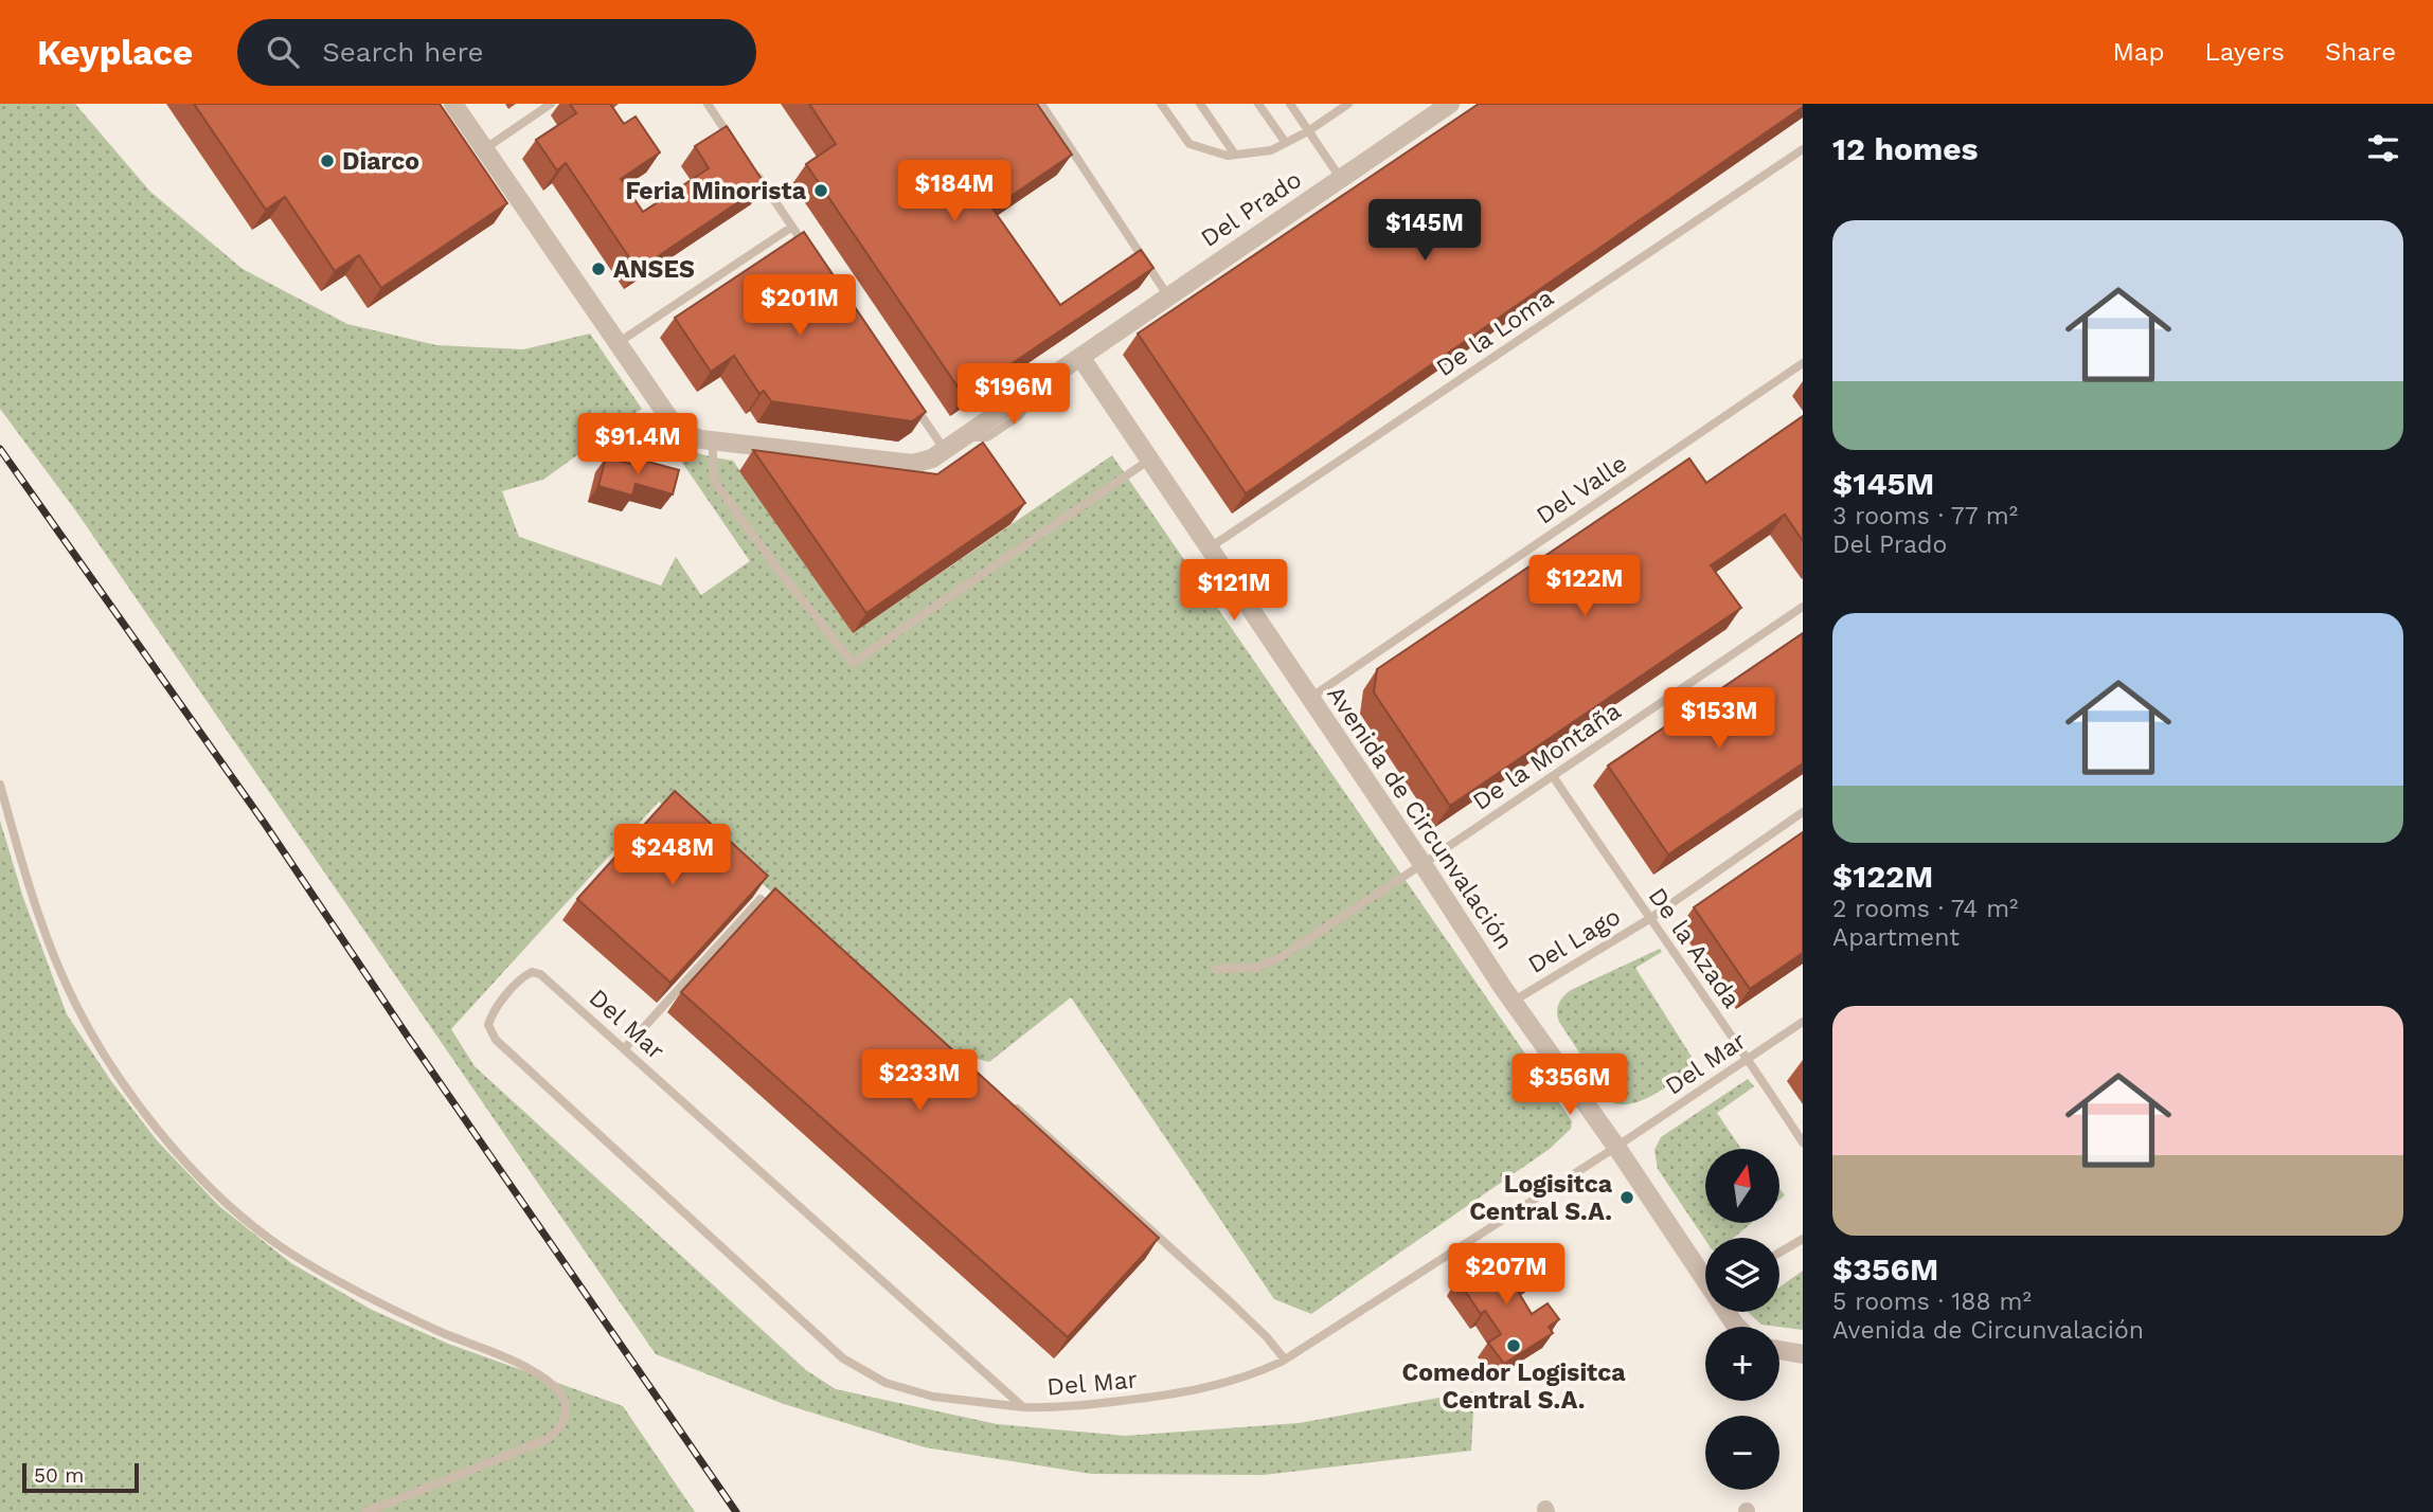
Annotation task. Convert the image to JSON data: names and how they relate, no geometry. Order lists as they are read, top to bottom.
{
  "streets": {
    "street": ["Del Prado", "Avenida de Circunvalación"],
    "lane": [
      "De la Loma",
      "Del Valle",
      "De la Montaña",
      "Del Lago",
      "De la Azada",
      "Del Mar"
    ]
  },
  "crossings": [
    ["Del Prado", "Avenida de Circunvalación"],
    ["De la Loma", "Avenida de Circunvalación"],
    ["Del Valle", "Avenida de Circunvalación"],
    ["De la Montaña", "Avenida de Circunvalación"],
    ["De la Montaña", "De la Azada"],
    ["Avenida de Circunvalación", "Del Lago"],
    ["Avenida de Circunvalación", "Del Mar"],
    ["Del Lago", "De la Azada"],
    ["De la Azada", "Del Mar"]
  ],
  "places": [
    "Diarco",
    "Feria Minorista",
    "ANSES",
    "Logisitca Central S.A.",
    "Comedor Logisitca Central S.A."
  ],
  "scale_bar": "50 m",
  "north": "top",
  "page": {
    "header": "Keyplace",
    "search": "Search here",
    "nav": ["Map", "Layers", "Share"],
    "heading": "12 homes",
    "price": [
      "$184M",
      "$145M",
      "$201M",
      "$196M",
      "$91.4M",
      "$122M",
      "$121M",
      "$153M",
      "$248M",
      "$233M",
      "$356M",
      "$207M"
    ],
    "list": [
      {
        "name": "$145M",
        "note": "3 rooms · 77 m² · Del Prado"
      },
      {
        "name": "$122M",
        "note": "2 rooms · 74 m² · Apartment"
      },
      {
        "name": "$356M",
        "note": "5 rooms · 188 m² · Avenida de Circunvalación"
      }
    ],
    "map_buttons": ["+", "−"],
    "scale": "50 m"
  }
}
